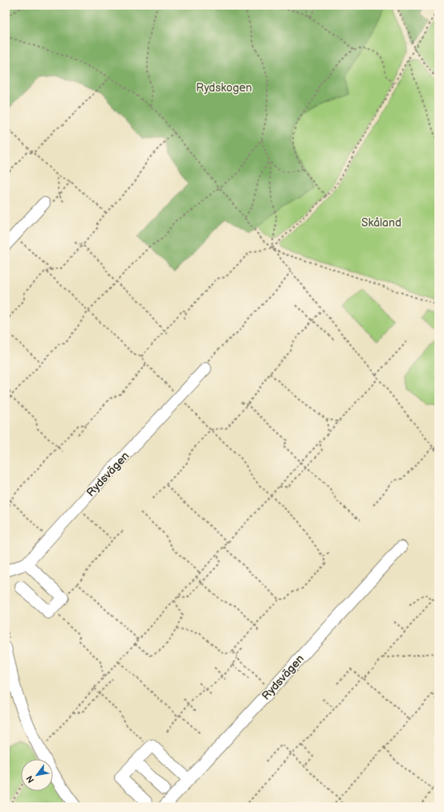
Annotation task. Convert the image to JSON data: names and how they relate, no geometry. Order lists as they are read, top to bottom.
{
  "streets": {
    "street": ["Rydsvägen"]
  },
  "parks": ["Rydskogen", "Skåland"],
  "north": "bottom left"
}
